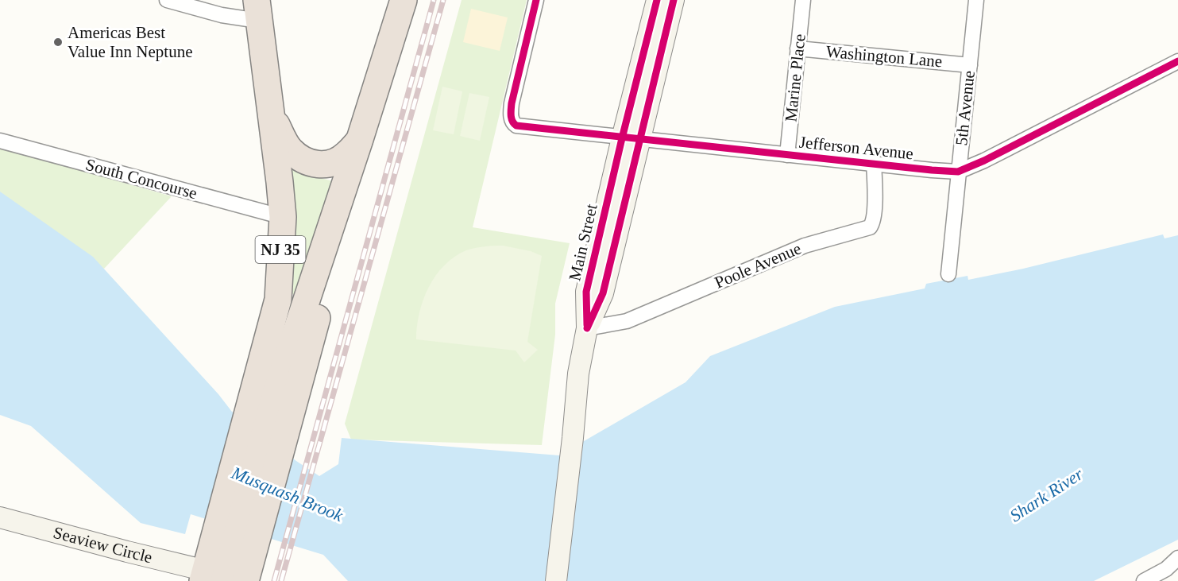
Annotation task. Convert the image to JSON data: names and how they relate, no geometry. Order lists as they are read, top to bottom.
{
  "streets": {
    "highway": ["NJ 35"],
    "main road": ["Main Street", "Seaview Circle"],
    "street": [
      "Washington Lane",
      "Marine Place",
      "5th Avenue",
      "Jefferson Avenue",
      "South Concourse",
      "Poole Avenue"
    ]
  },
  "crossings": [
    ["Washington Lane", "Marine Place"],
    ["Washington Lane", "5th Avenue"],
    ["Marine Place", "Jefferson Avenue"],
    ["5th Avenue", "Jefferson Avenue"],
    ["Jefferson Avenue", "Main Street"],
    ["Jefferson Avenue", "Poole Avenue"],
    ["South Concourse", "NJ 35"],
    ["Main Street", "Poole Avenue"],
    ["NJ 35", "Seaview Circle"]
  ],
  "water": ["Musquash Brook", "Shark River"],
  "places": ["Americas Best Value Inn Neptune"]
}
